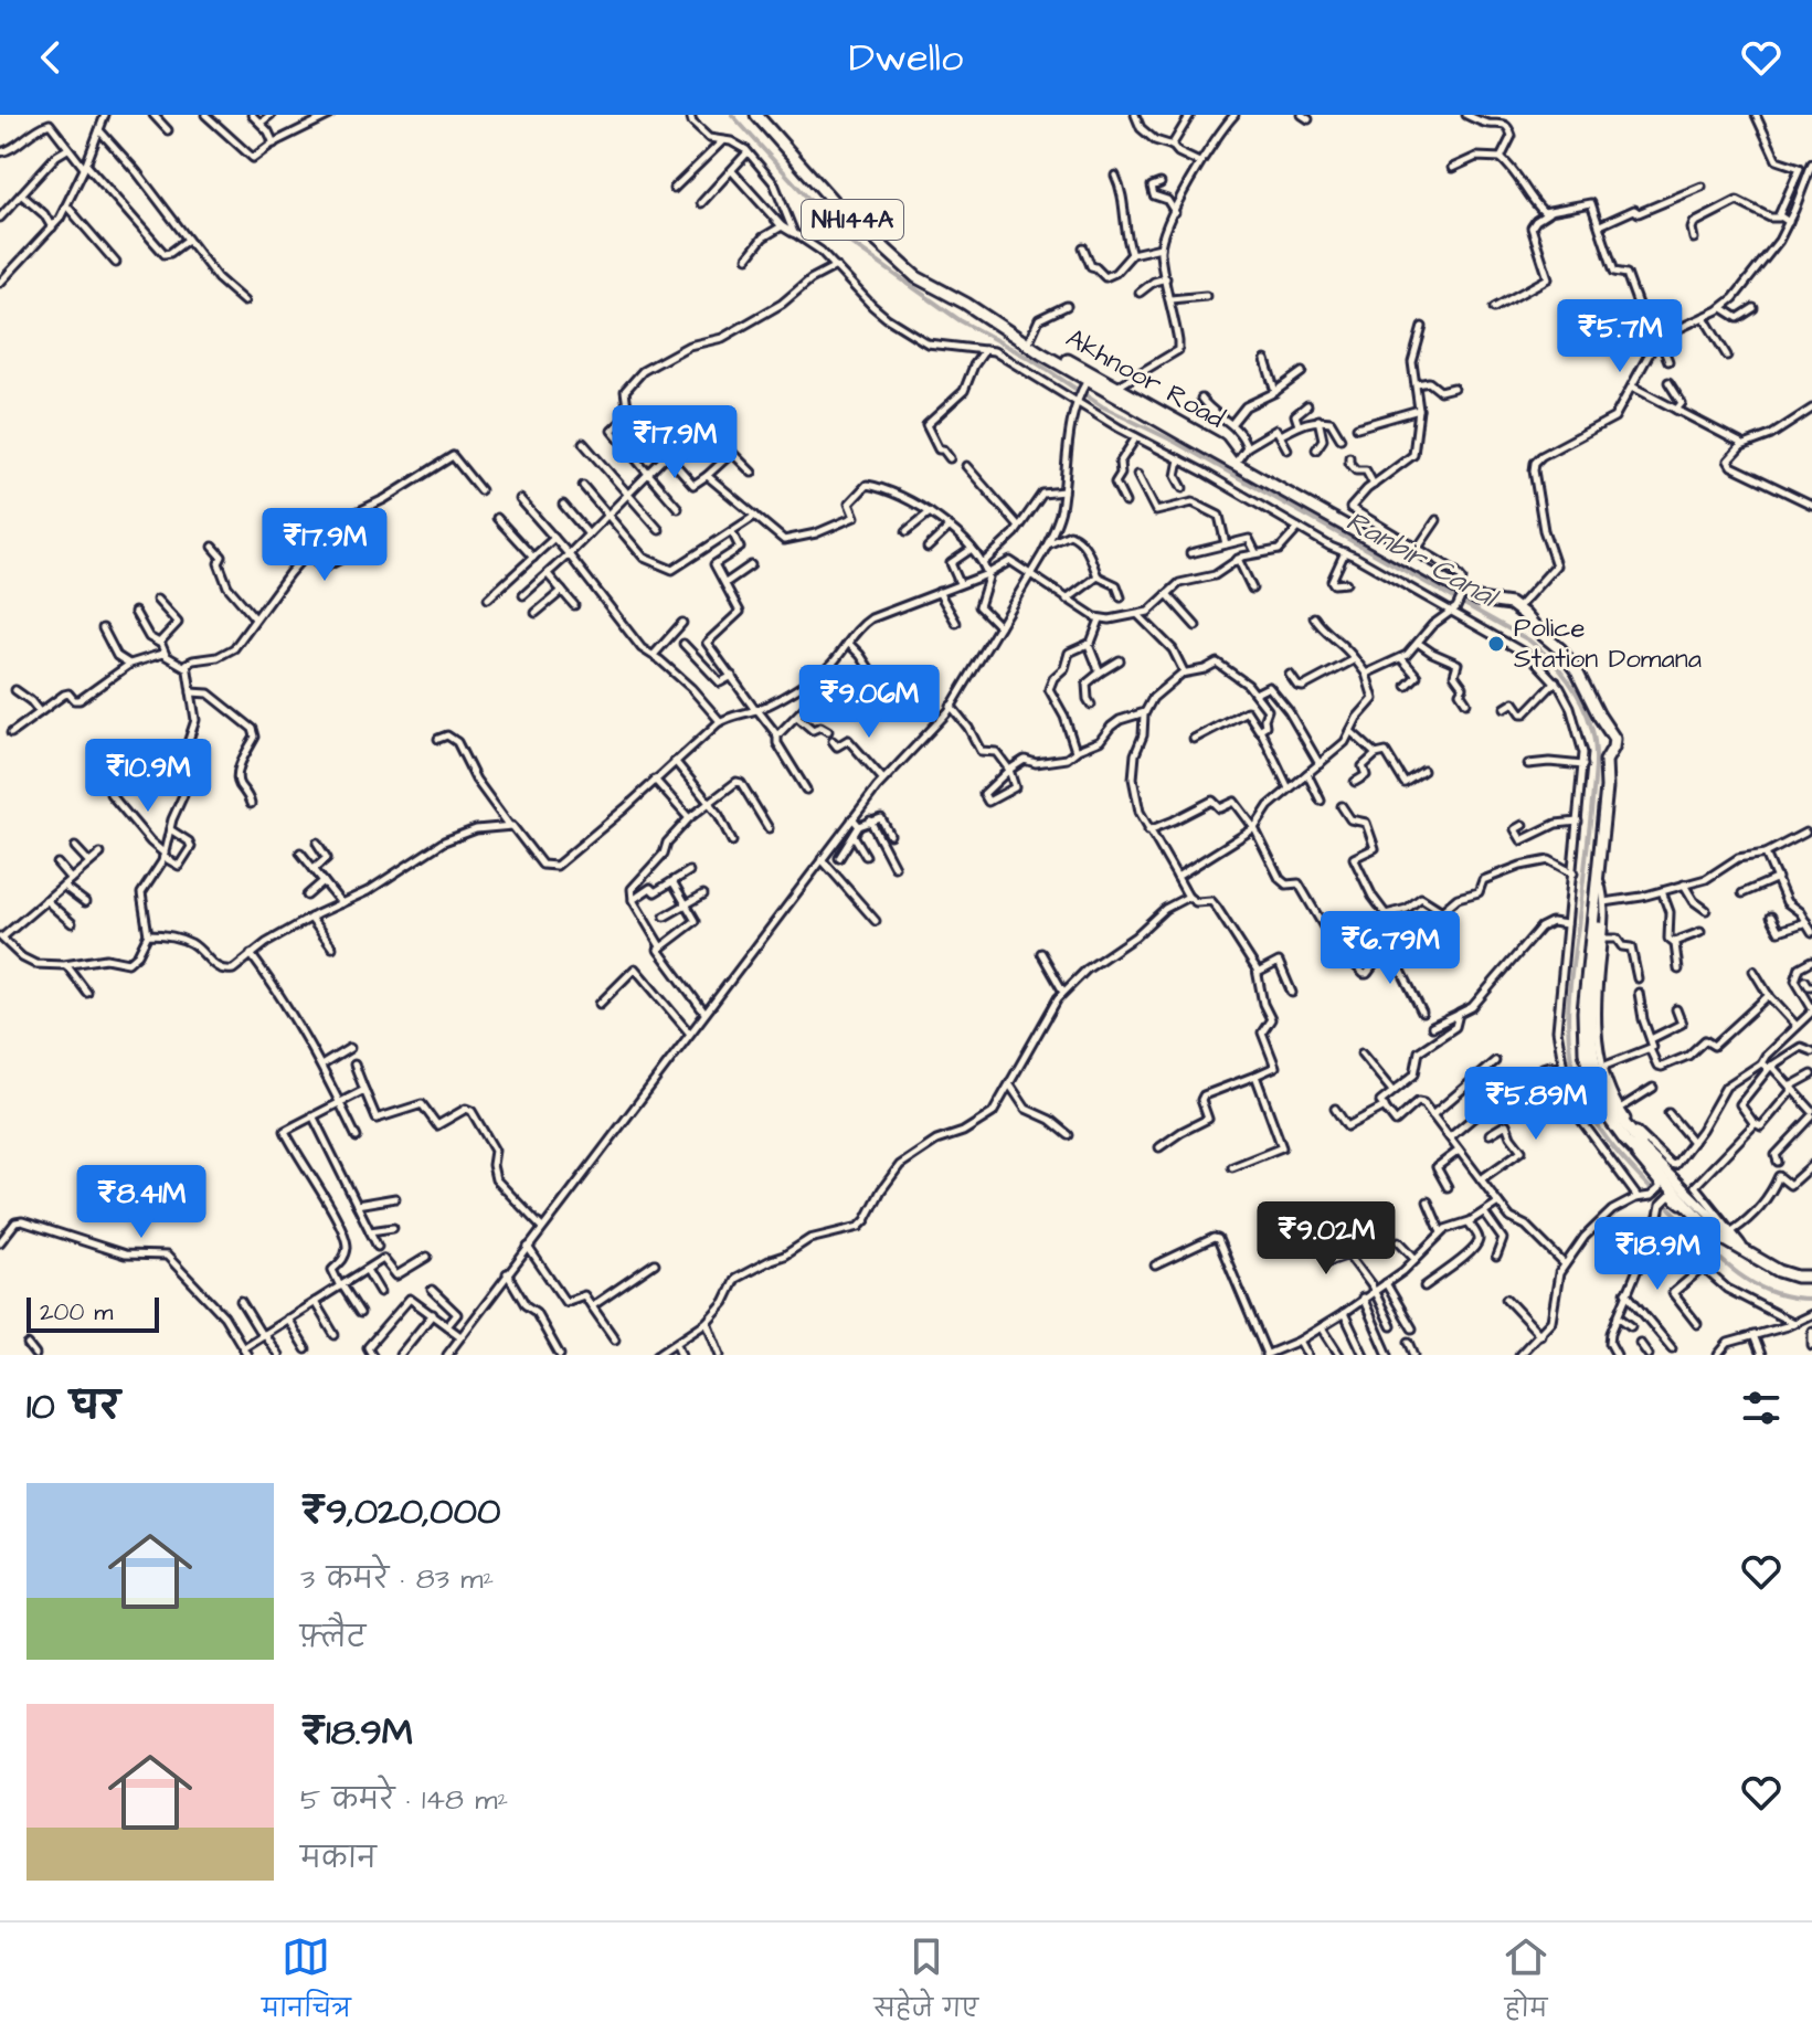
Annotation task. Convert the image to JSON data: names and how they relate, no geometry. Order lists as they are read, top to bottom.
{
  "streets": {
    "highway": ["NH144A", "Akhnoor Road"]
  },
  "water": ["Ranbir Canal"],
  "places": ["Police Station Domana"],
  "scale_bar": "200 m",
  "page": {
    "header": "Dwello",
    "price": [
      "₹5.7M",
      "₹17.9M",
      "₹17.9M",
      "₹9.06M",
      "₹10.9M",
      "₹6.79M",
      "₹5.89M",
      "₹8.41M",
      "₹9.02M",
      "₹18.9M"
    ],
    "scale": "200 m",
    "heading": "10 घर",
    "list": [
      {
        "name": "₹9,020,000",
        "note": "3 कमरे · 83 m² · फ़्लैट"
      },
      {
        "name": "₹18.9M",
        "note": "5 कमरे · 148 m² · मकान"
      }
    ],
    "tabs": ["मानचित्र", "सहेजे गए", "होम"]
  }
}
